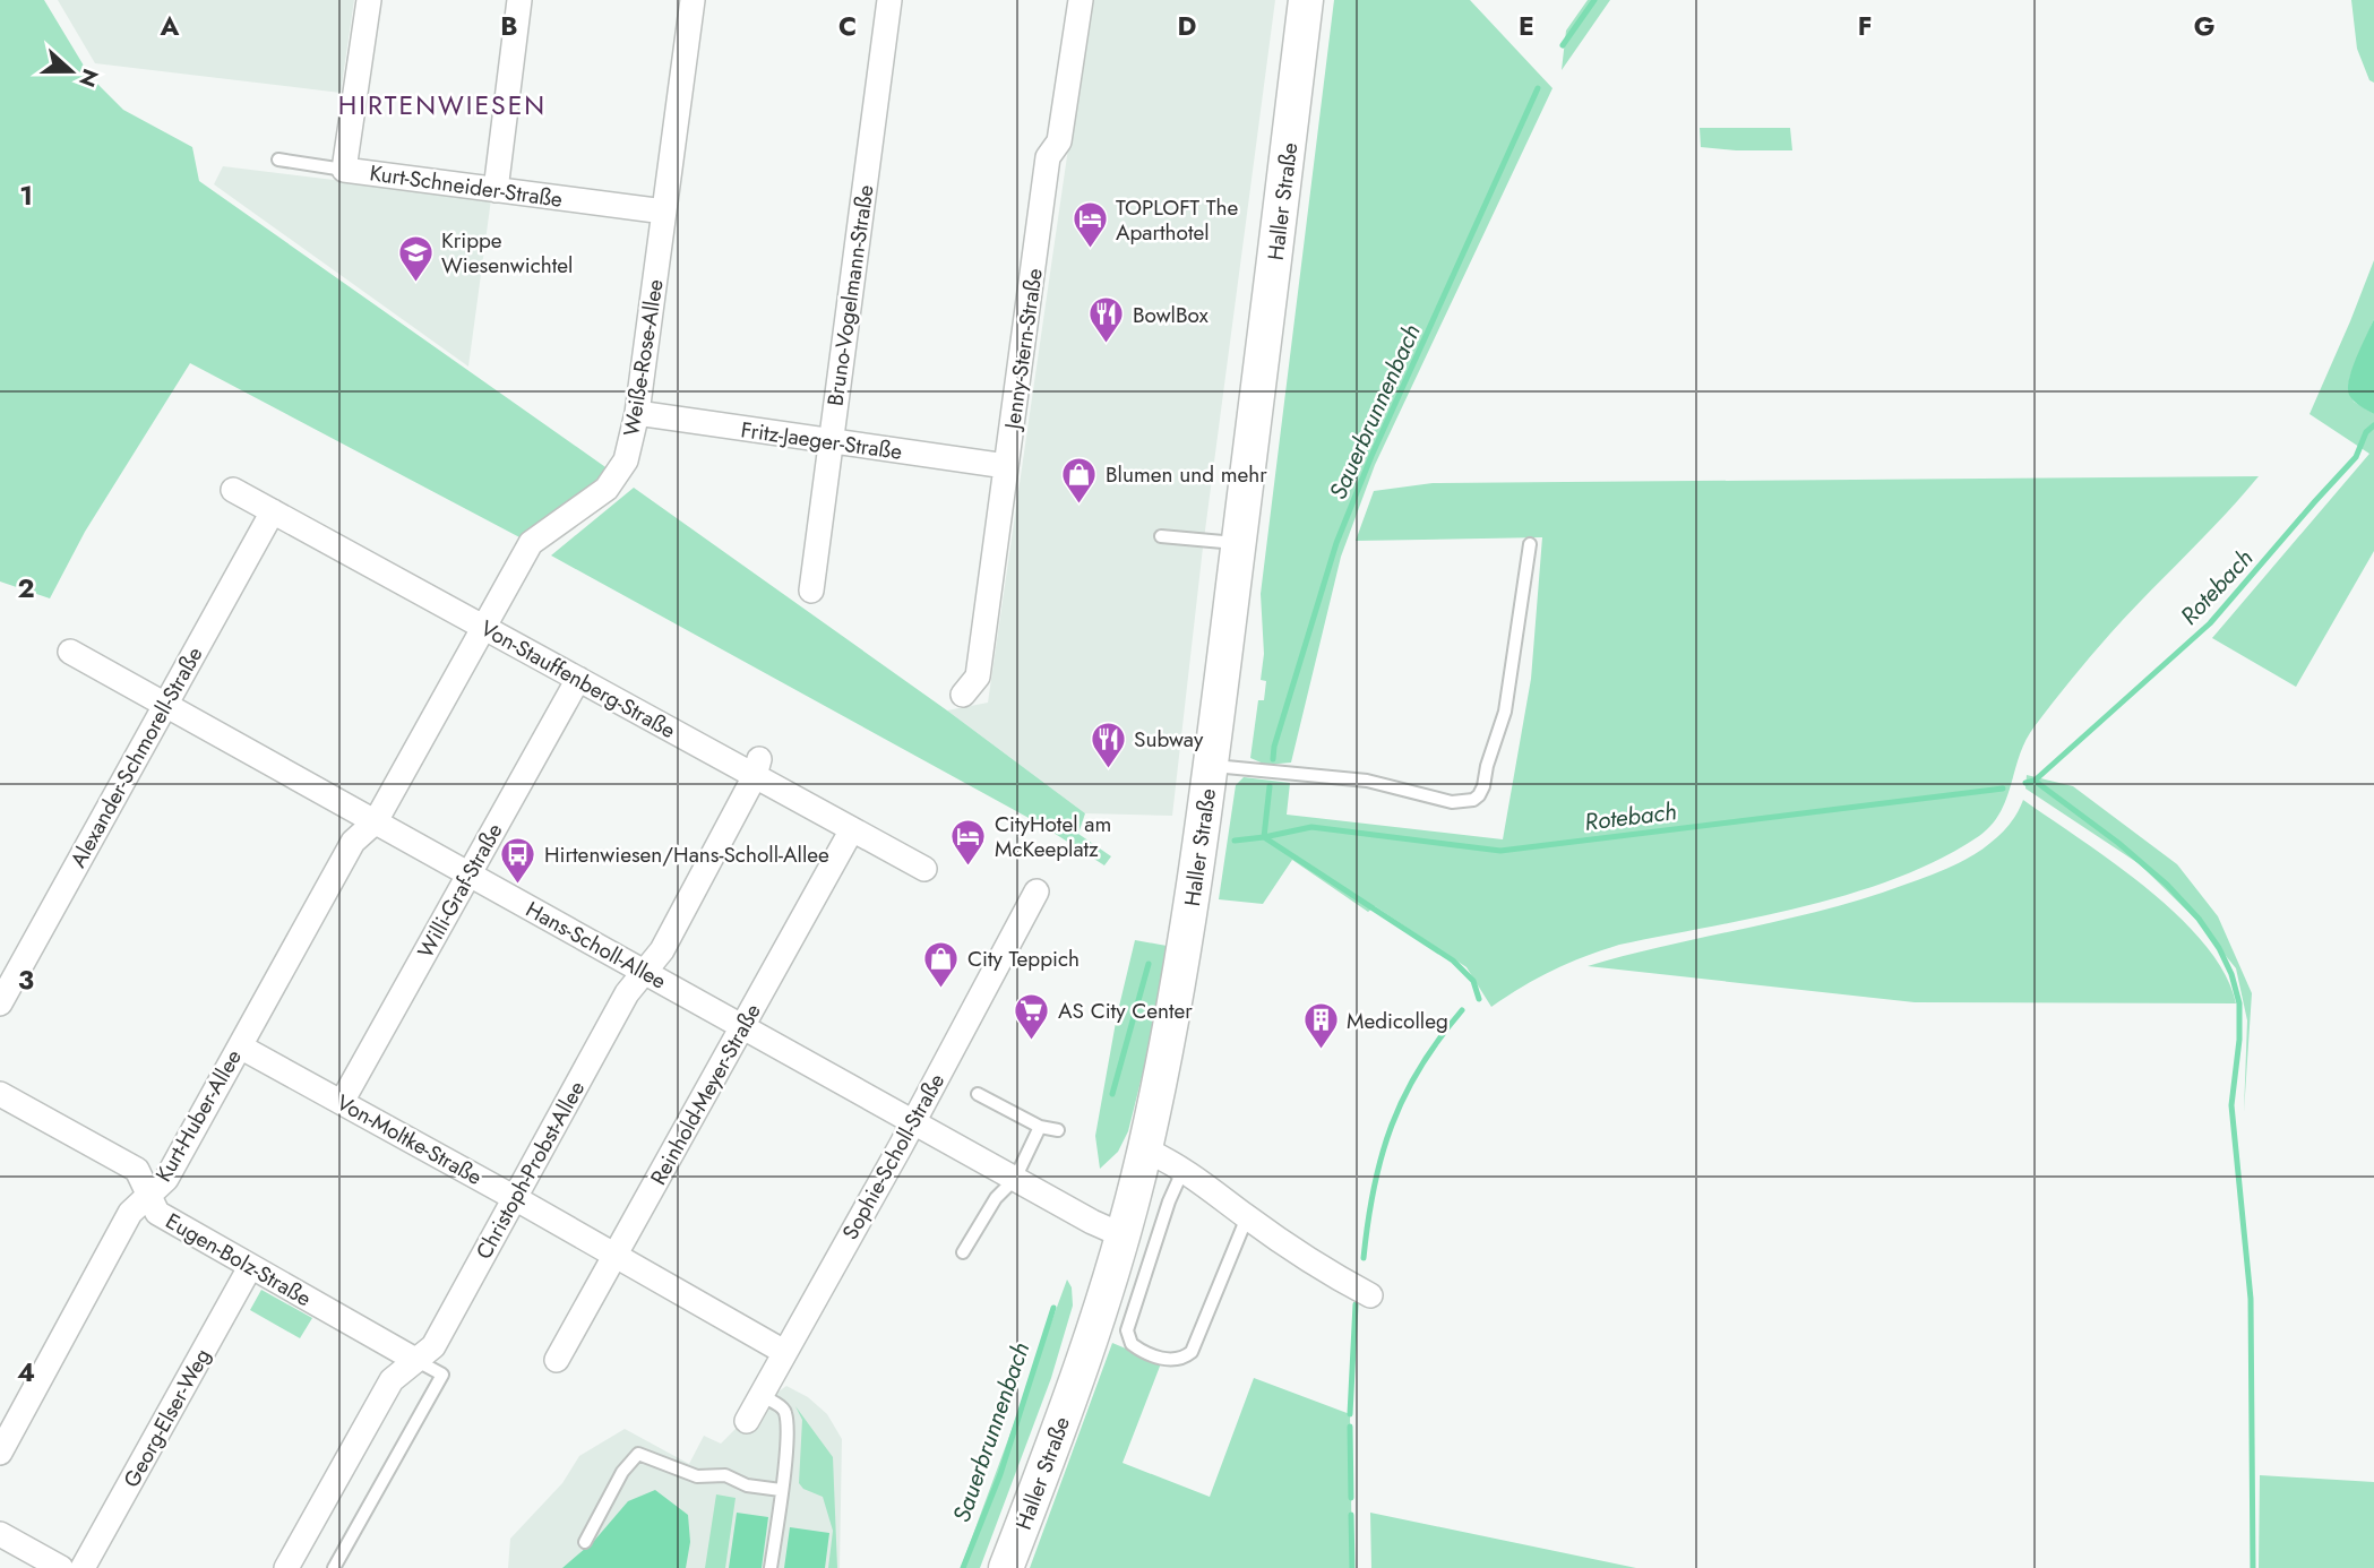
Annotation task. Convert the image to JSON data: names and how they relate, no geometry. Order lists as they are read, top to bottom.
{
  "streets": {
    "main road": ["Haller Straße"],
    "street": [
      "Kurt-Schneider-Straße",
      "Bruno-Vogelmann-Straße",
      "Jenny-Stern-Straße",
      "Weiße-Rose-Allee",
      "Fritz-Jaeger-Straße",
      "Von-Stauffenberg-Straße",
      "Alexander-Schmorell-Straße",
      "Willi-Graf-Straße",
      "Hans-Scholl-Allee",
      "Reinhold-Meyer-Straße",
      "Kurt-Huber-Allee",
      "Von-Moltke-Straße",
      "Sophie-Scholl-Straße",
      "Christoph-Probst-Allee",
      "Eugen-Bolz-Straße",
      "Georg-Elser-Weg"
    ]
  },
  "crossings": [
    ["Kurt-Schneider-Straße", "Weiße-Rose-Allee"],
    ["Haller Straße", "Hans-Scholl-Allee"],
    ["Bruno-Vogelmann-Straße", "Fritz-Jaeger-Straße"],
    ["Jenny-Stern-Straße", "Fritz-Jaeger-Straße"],
    ["Weiße-Rose-Allee", "Fritz-Jaeger-Straße"],
    ["Weiße-Rose-Allee", "Von-Stauffenberg-Straße"],
    ["Weiße-Rose-Allee", "Hans-Scholl-Allee"],
    ["Weiße-Rose-Allee", "Kurt-Huber-Allee"],
    ["Von-Stauffenberg-Straße", "Alexander-Schmorell-Straße"],
    ["Von-Stauffenberg-Straße", "Willi-Graf-Straße"],
    ["Von-Stauffenberg-Straße", "Reinhold-Meyer-Straße"],
    ["Von-Stauffenberg-Straße", "Christoph-Probst-Allee"],
    ["Alexander-Schmorell-Straße", "Hans-Scholl-Allee"],
    ["Willi-Graf-Straße", "Hans-Scholl-Allee"],
    ["Willi-Graf-Straße", "Von-Moltke-Straße"],
    ["Hans-Scholl-Allee", "Reinhold-Meyer-Straße"],
    ["Hans-Scholl-Allee", "Kurt-Huber-Allee"],
    ["Hans-Scholl-Allee", "Sophie-Scholl-Straße"],
    ["Hans-Scholl-Allee", "Christoph-Probst-Allee"],
    ["Reinhold-Meyer-Straße", "Von-Moltke-Straße"],
    ["Kurt-Huber-Allee", "Von-Moltke-Straße"],
    ["Kurt-Huber-Allee", "Eugen-Bolz-Straße"],
    ["Von-Moltke-Straße", "Sophie-Scholl-Straße"],
    ["Von-Moltke-Straße", "Christoph-Probst-Allee"],
    ["Christoph-Probst-Allee", "Eugen-Bolz-Straße"],
    ["Eugen-Bolz-Straße", "Georg-Elser-Weg"]
  ],
  "districts": ["HIRTENWIESEN"],
  "water": ["Sauerbrunnenbach", "Rotebach"],
  "places": {
    "hotel": ["TOPLOFT The Aparthotel", "CityHotel am McKeeplatz"],
    "school or university": ["Krippe Wiesenwichtel"],
    "restaurant": ["BowlBox", "Subway"],
    "shop": ["Blumen und mehr", "City Teppich"],
    "bus stop": ["Hirtenwiesen/Hans-Scholl-Allee"],
    "supermarket": ["AS City Center"],
    "building": ["Medicolleg"]
  },
  "north": "right",
  "grid": {
    "columns": [
      "A",
      "B",
      "C",
      "D",
      "E",
      "F",
      "G"
    ],
    "rows": [
      "1",
      "2",
      "3",
      "4"
    ]
  }
}
